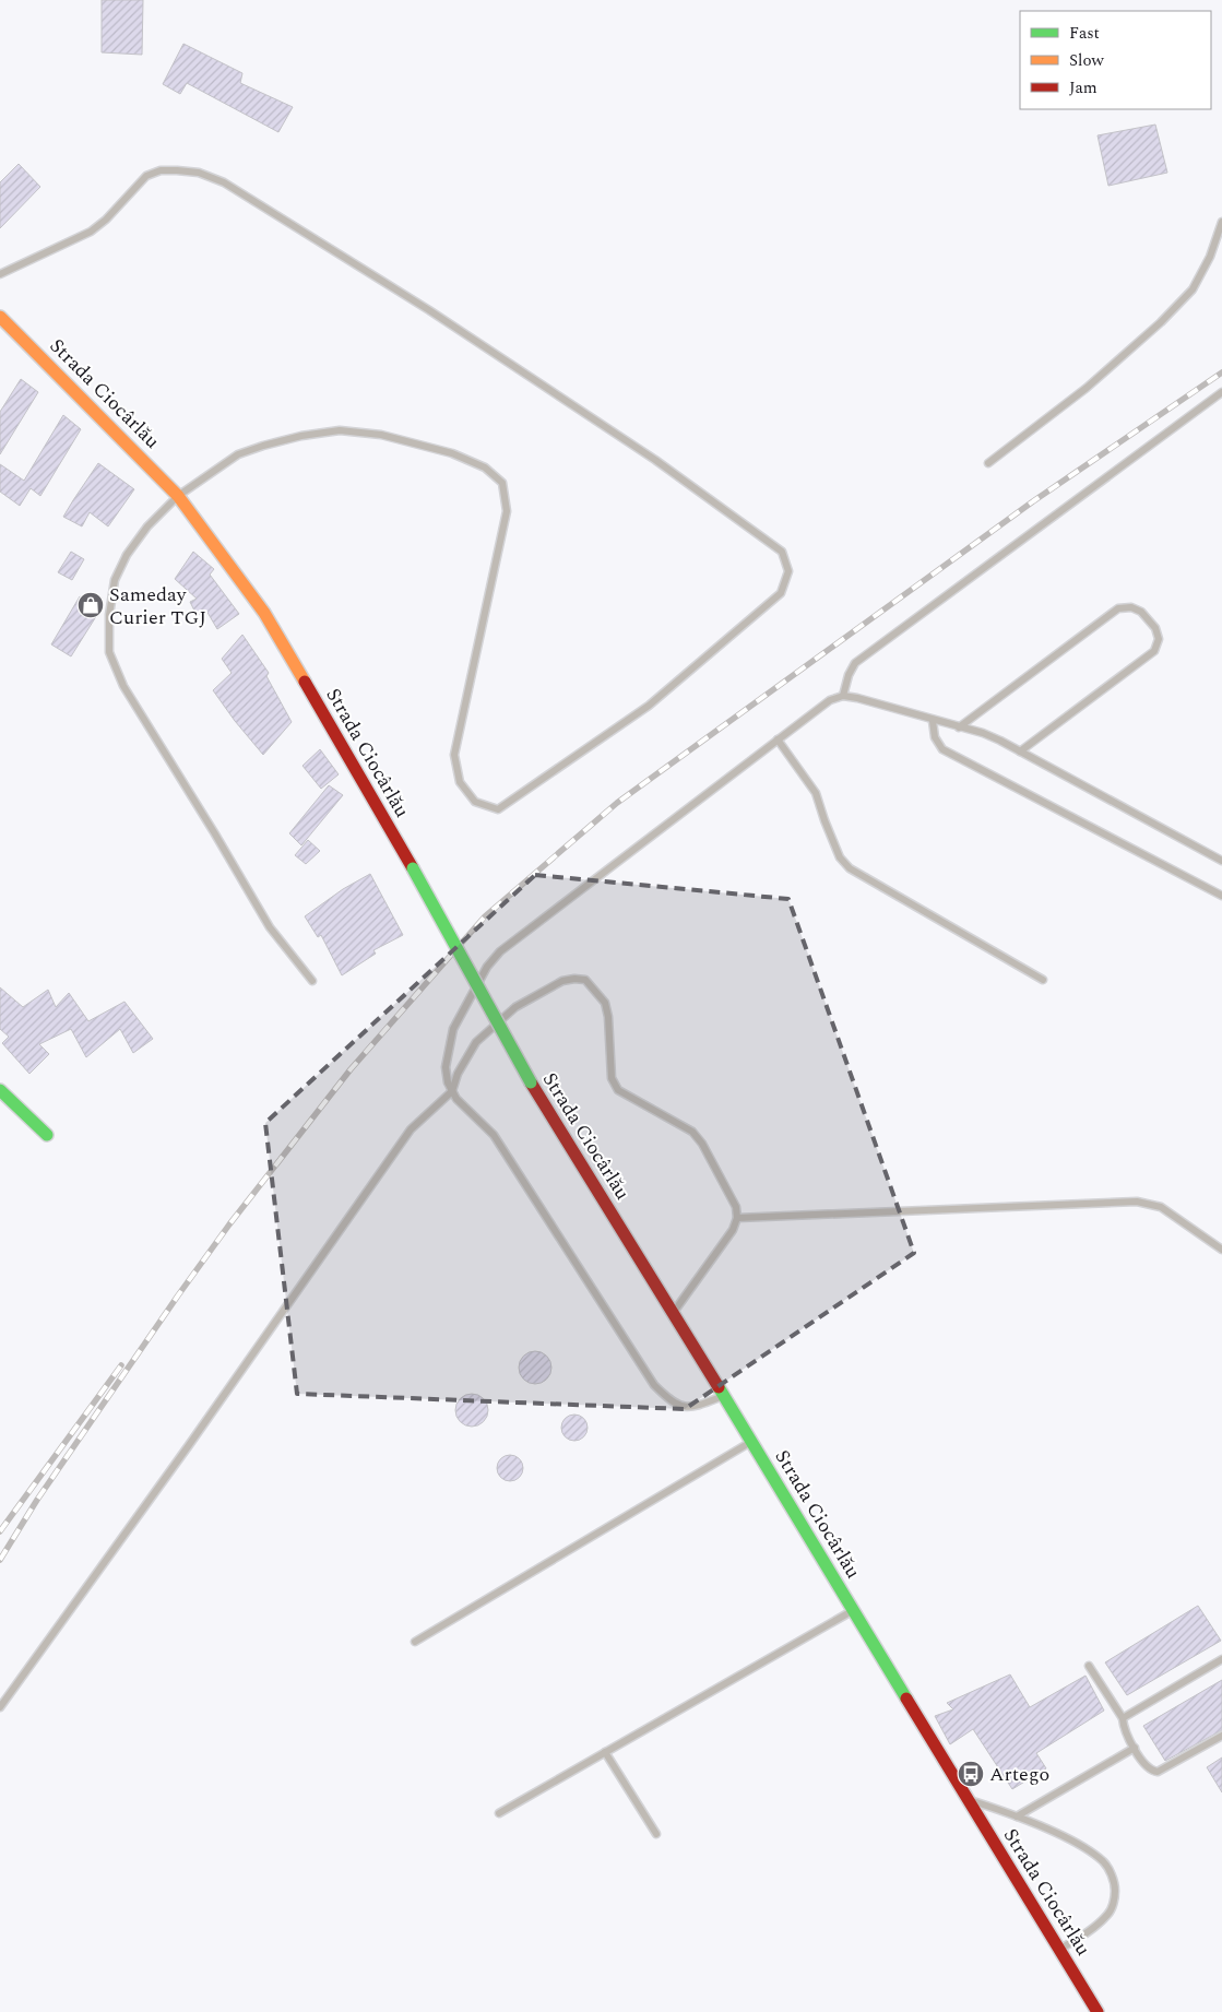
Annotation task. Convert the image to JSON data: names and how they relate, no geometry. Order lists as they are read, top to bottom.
{
  "streets": {
    "main road": ["Strada Ciocârlău"]
  },
  "places": {
    "shop": ["Sameday Curier TGJ"],
    "bus stop": ["Artego"]
  },
  "legend": ["Fast", "Slow", "Jam"]
}
